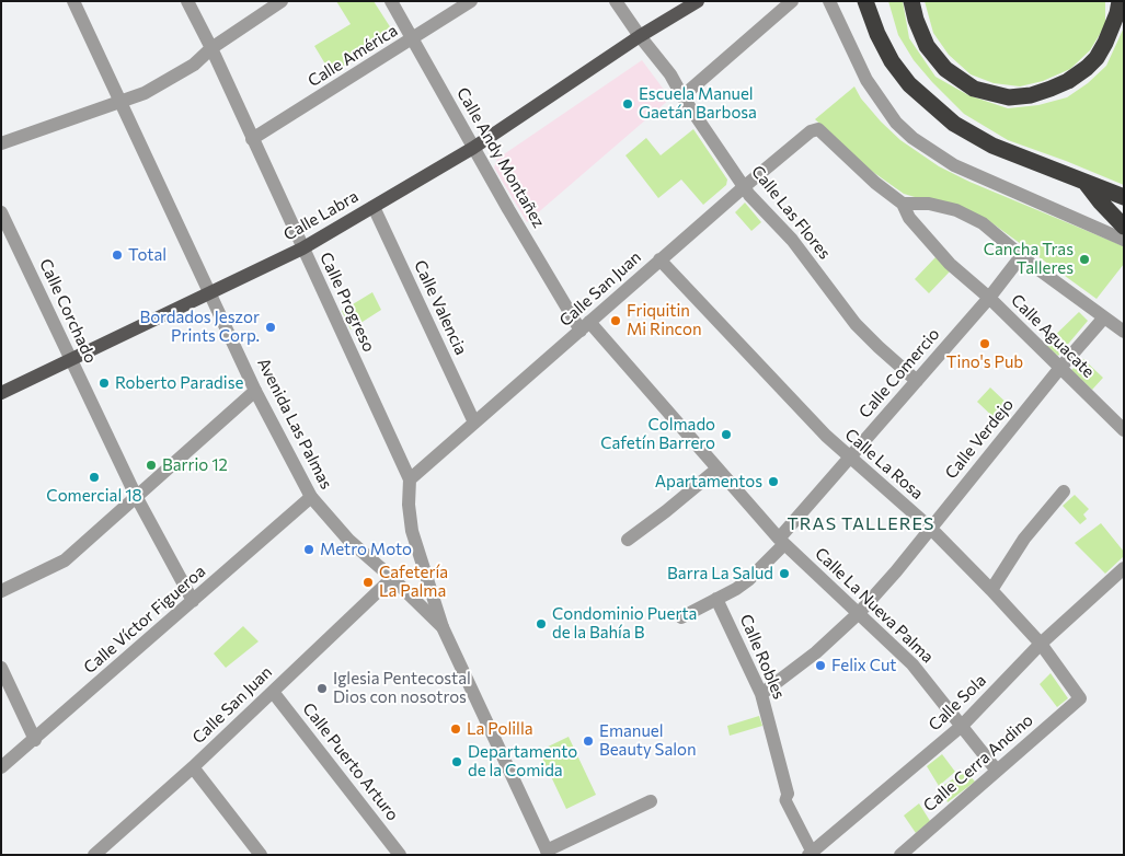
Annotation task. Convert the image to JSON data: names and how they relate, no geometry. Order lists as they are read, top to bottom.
{
  "streets": {
    "main road": ["Calle Labra"],
    "street": [
      "Calle América",
      "Calle Andy Montañez",
      "Calle Las Flores",
      "Calle San Juan",
      "Calle Progreso",
      "Calle Valencia",
      "Calle Corchado",
      "Calle Aguacate",
      "Calle Comercio",
      "Avenida Las Palmas",
      "Calle Verdejo",
      "Calle La Rosa",
      "Calle La Nueva Palma",
      "Calle Víctor Figueroa",
      "Calle Robles",
      "Calle Sola",
      "Calle Puerto Arturo",
      "Calle Cerra Andino"
    ]
  },
  "crossings": [
    ["Calle América", "Calle Andy Montañez"],
    ["Calle América", "Calle Progreso"],
    ["Calle Andy Montañez", "Calle Labra"],
    ["Calle Andy Montañez", "Calle San Juan"],
    ["Calle Andy Montañez", "Calle La Nueva Palma"],
    ["Calle Las Flores", "Calle Labra"],
    ["Calle Las Flores", "Calle San Juan"],
    ["Calle Las Flores", "Calle Comercio"],
    ["Calle Labra", "Calle Progreso"],
    ["Calle Labra", "Calle Valencia"],
    ["Calle Labra", "Calle Corchado"],
    ["Calle Labra", "Avenida Las Palmas"],
    ["Calle San Juan", "Calle Progreso"],
    ["Calle San Juan", "Calle Valencia"],
    ["Calle San Juan", "Calle Aguacate"],
    ["Calle San Juan", "Avenida Las Palmas"],
    ["Calle San Juan", "Calle La Rosa"],
    ["Calle San Juan", "Calle La Nueva Palma"],
    ["Calle San Juan", "Calle Puerto Arturo"],
    ["Calle Progreso", "Avenida Las Palmas"],
    ["Calle Corchado", "Calle Víctor Figueroa"],
    ["Calle Aguacate", "Calle Comercio"],
    ["Calle Aguacate", "Calle Verdejo"],
    ["Calle Comercio", "Calle La Rosa"],
    ["Calle Comercio", "Calle La Nueva Palma"],
    ["Calle Comercio", "Calle Robles"],
    ["Avenida Las Palmas", "Calle Víctor Figueroa"],
    ["Calle Verdejo", "Calle La Rosa"],
    ["Calle Verdejo", "Calle La Nueva Palma"],
    ["Calle Verdejo", "Calle Robles"],
    ["Calle La Rosa", "Calle Sola"],
    ["Calle La Rosa", "Calle Cerra Andino"],
    ["Calle La Nueva Palma", "Calle Sola"],
    ["Calle La Nueva Palma", "Calle Cerra Andino"]
  ],
  "districts": ["TRAS TALLERES"],
  "places": [
    "Escuela Manuel Gaetán Barbosa",
    "Total",
    "Cancha Tras Talleres",
    "Friquitin Mi Rincon",
    "Bordados Jeszor Prints Corp.",
    "Tino's Pub",
    "Roberto Paradise",
    "Colmado Cafetín Barrero",
    "Barrio 12",
    "Comercial 18",
    "Apartamentos",
    "Metro Moto",
    "Barra La Salud",
    "Cafetería La Palma",
    "Condominio Puerta de la Bahía B",
    "Felix Cut",
    "Iglesia Pentecostal Dios con nosotros",
    "La Polilla",
    "Emanuel Beauty Salon",
    "Departamento de la Comida"
  ]
}
